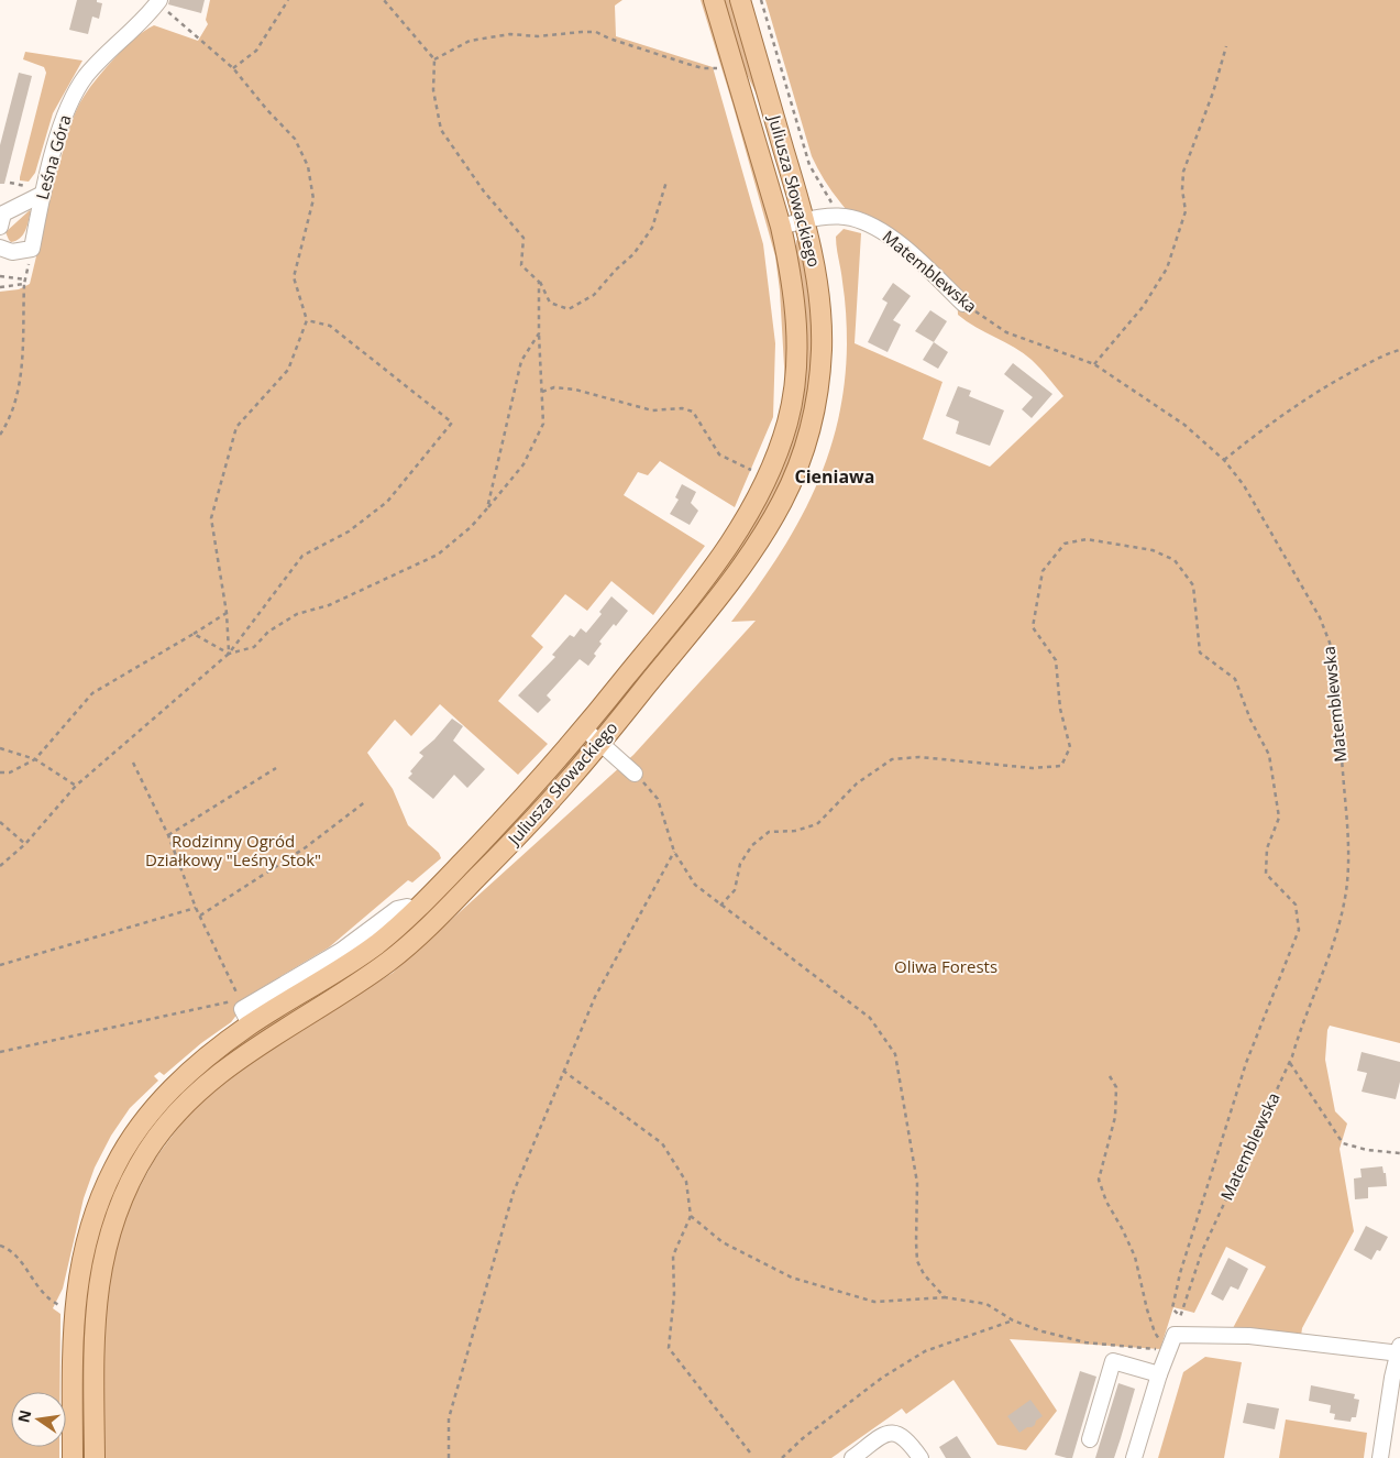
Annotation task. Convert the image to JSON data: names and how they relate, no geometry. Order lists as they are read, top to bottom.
{
  "streets": {
    "main road": ["Juliusza Słowackiego"],
    "street": ["Leśna Góra", "Matemblewska"]
  },
  "crossings": [
    ["Juliusza Słowackiego", "Matemblewska"]
  ],
  "districts": ["Cieniawa"],
  "parks": ["Rodzinny Ogród Działkowy \"Leśny Stok\"", "Oliwa Forests"],
  "north": "left"
}
